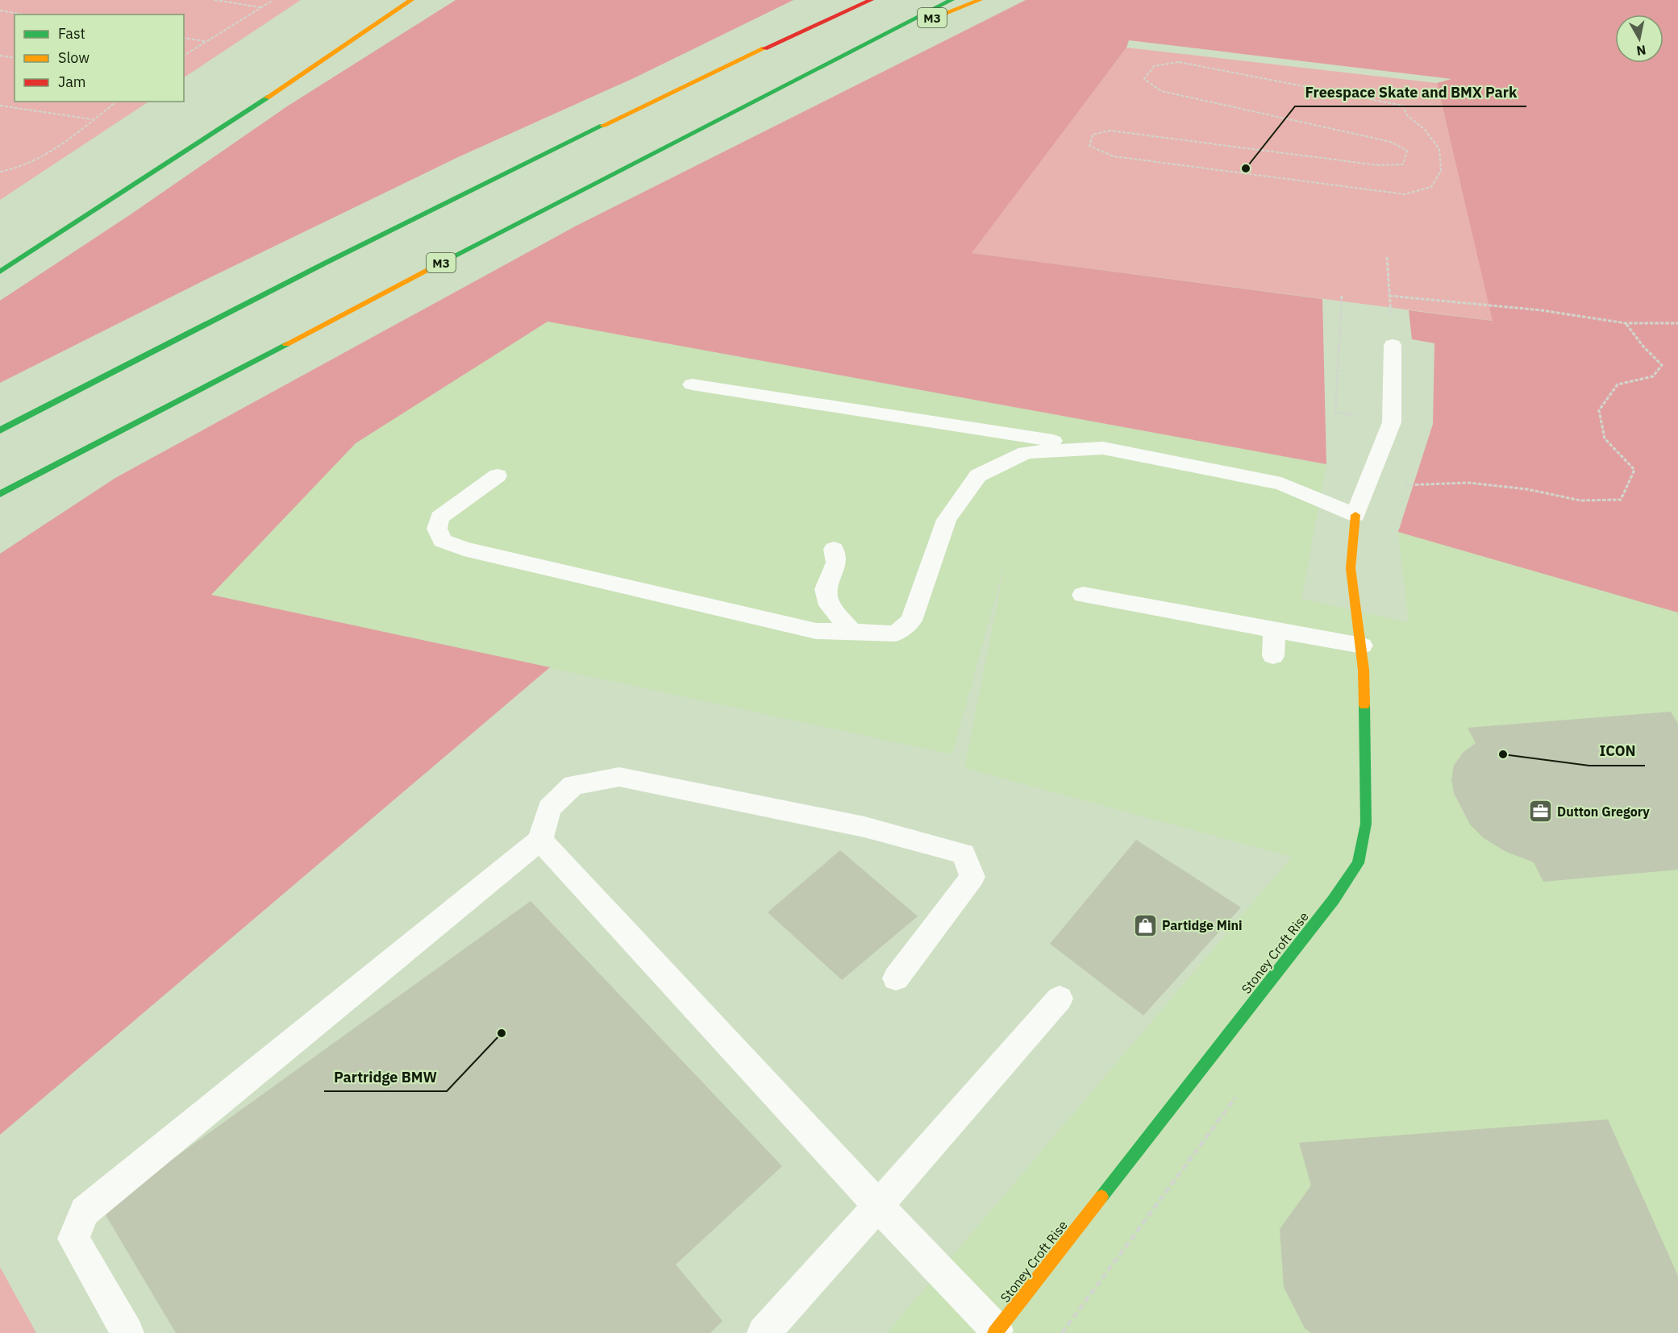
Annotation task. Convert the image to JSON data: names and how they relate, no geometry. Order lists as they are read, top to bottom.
{
  "streets": {
    "main road": ["M3", "Stoney Croft Rise"]
  },
  "places": {
    "other": ["Freespace Skate and BMX Park", "ICON", "Partridge BMW"],
    "office": ["Dutton Gregory"],
    "shop": ["Partidge Mini"]
  },
  "legend": ["Fast", "Slow", "Jam"],
  "north": "bottom"
}
